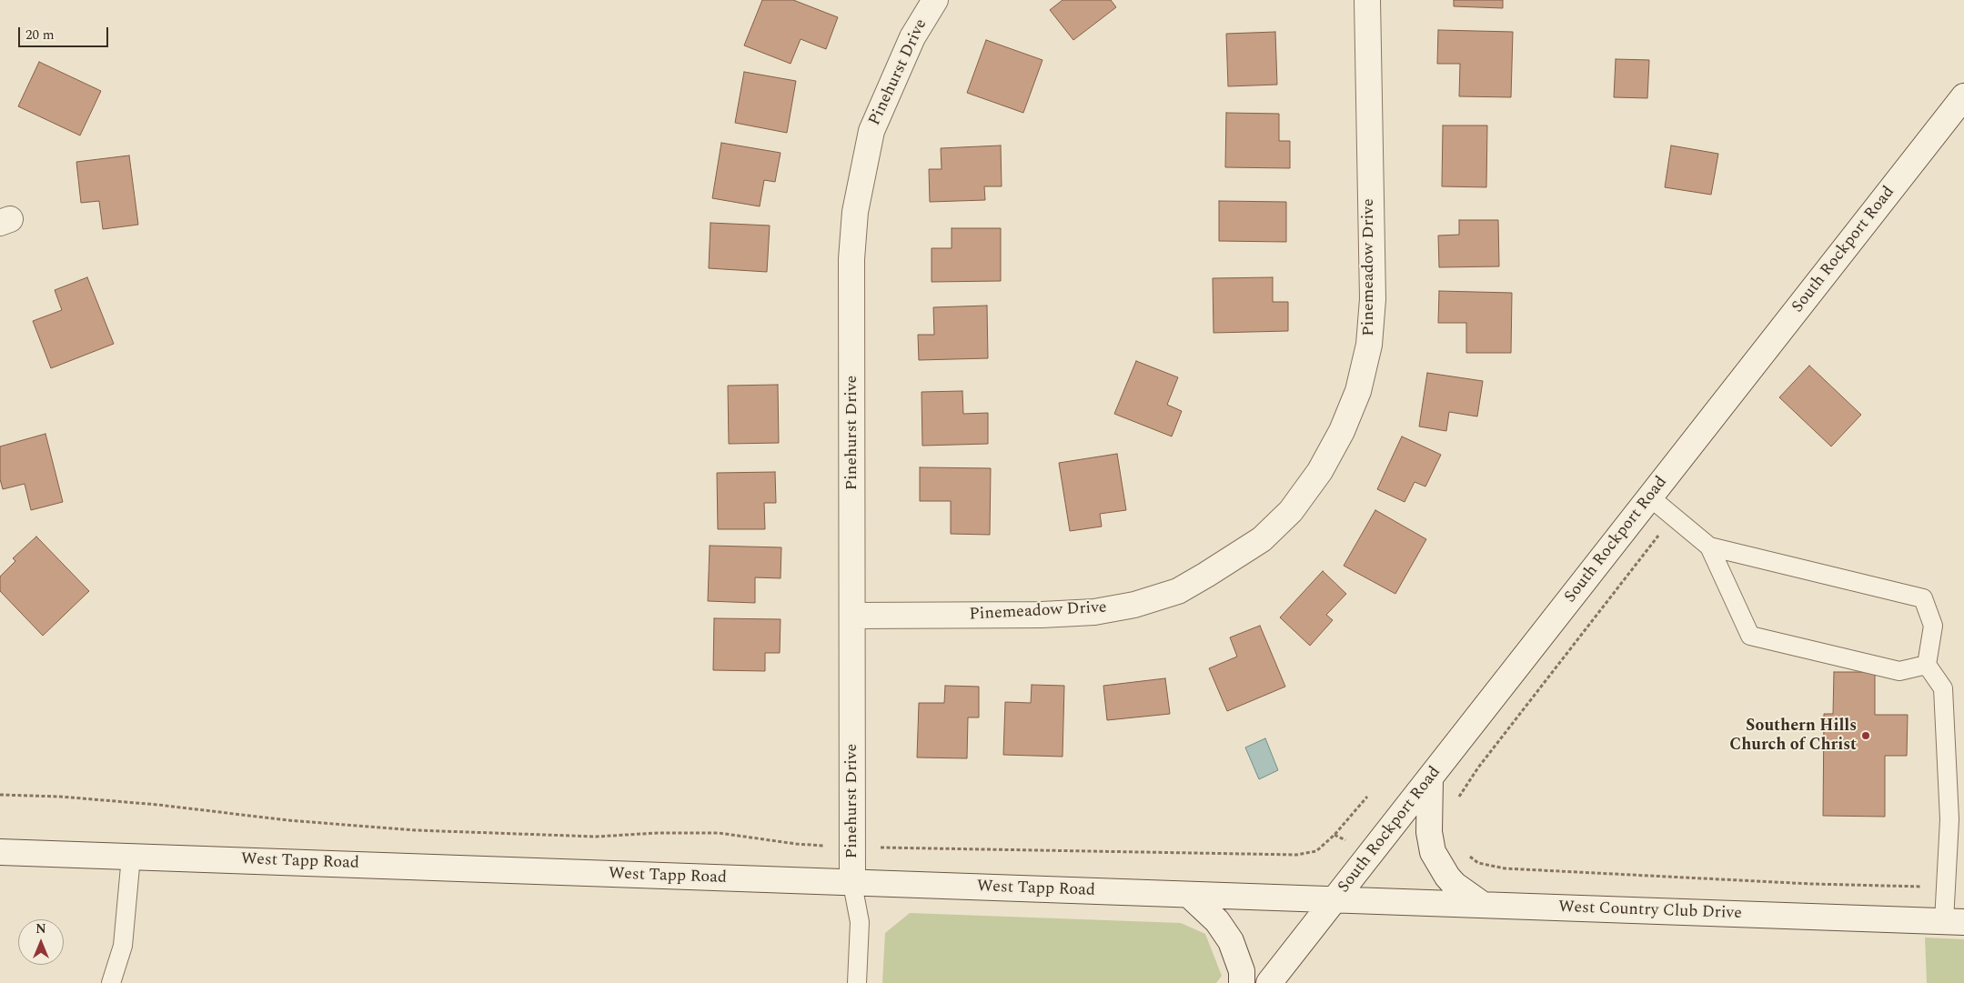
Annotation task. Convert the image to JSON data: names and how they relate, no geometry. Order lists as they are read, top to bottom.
{
  "streets": {
    "street": [
      "Pinehurst Drive",
      "South Rockport Road",
      "Pinemeadow Drive",
      "West Tapp Road",
      "West Country Club Drive"
    ]
  },
  "crossings": [
    ["Pinehurst Drive", "Pinemeadow Drive"],
    ["Pinehurst Drive", "West Tapp Road"],
    ["South Rockport Road", "West Tapp Road"],
    ["South Rockport Road", "West Country Club Drive"],
    ["West Tapp Road", "West Country Club Drive"]
  ],
  "places": ["Southern Hills Church of Christ"],
  "scale_bar": "20 m",
  "north": "top"
}
